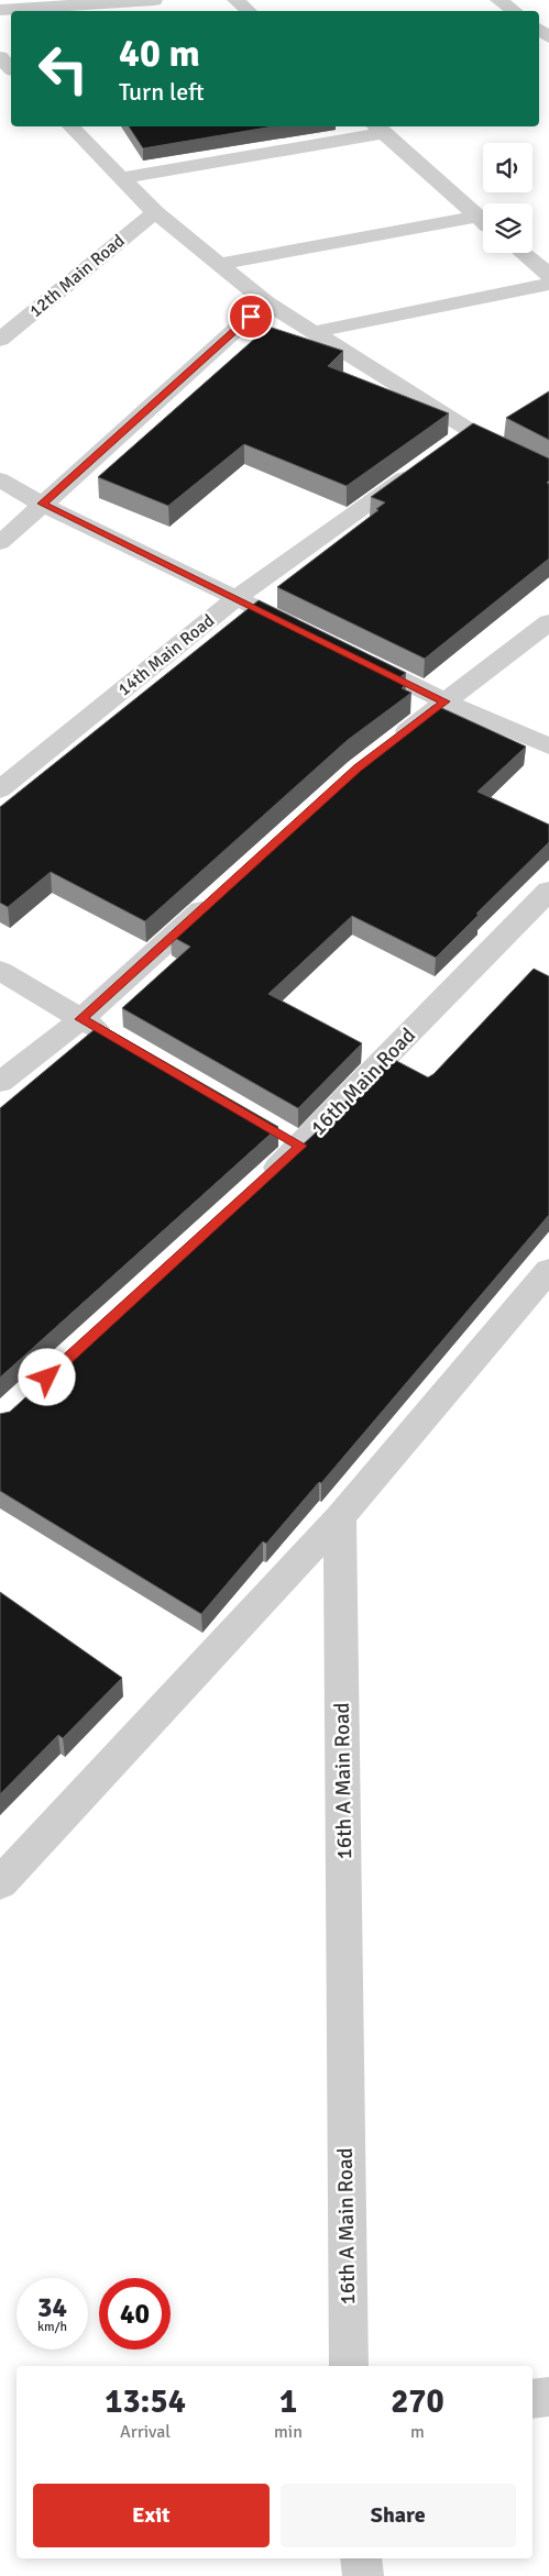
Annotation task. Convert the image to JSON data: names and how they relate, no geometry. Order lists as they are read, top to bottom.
{
  "streets": {
    "street": [
      "12th Main Road",
      "14th Main Road",
      "16th Main Road",
      "16th A Main Road"
    ]
  },
  "page": {
    "turn": ["40 m", "Turn left"],
    "speed": "34 km/h",
    "limit": "40",
    "eta": [
      "13:54",
      "Arrival",
      "1",
      "min",
      "270",
      "m"
    ],
    "buttons": ["Exit", "Share"]
  }
}
